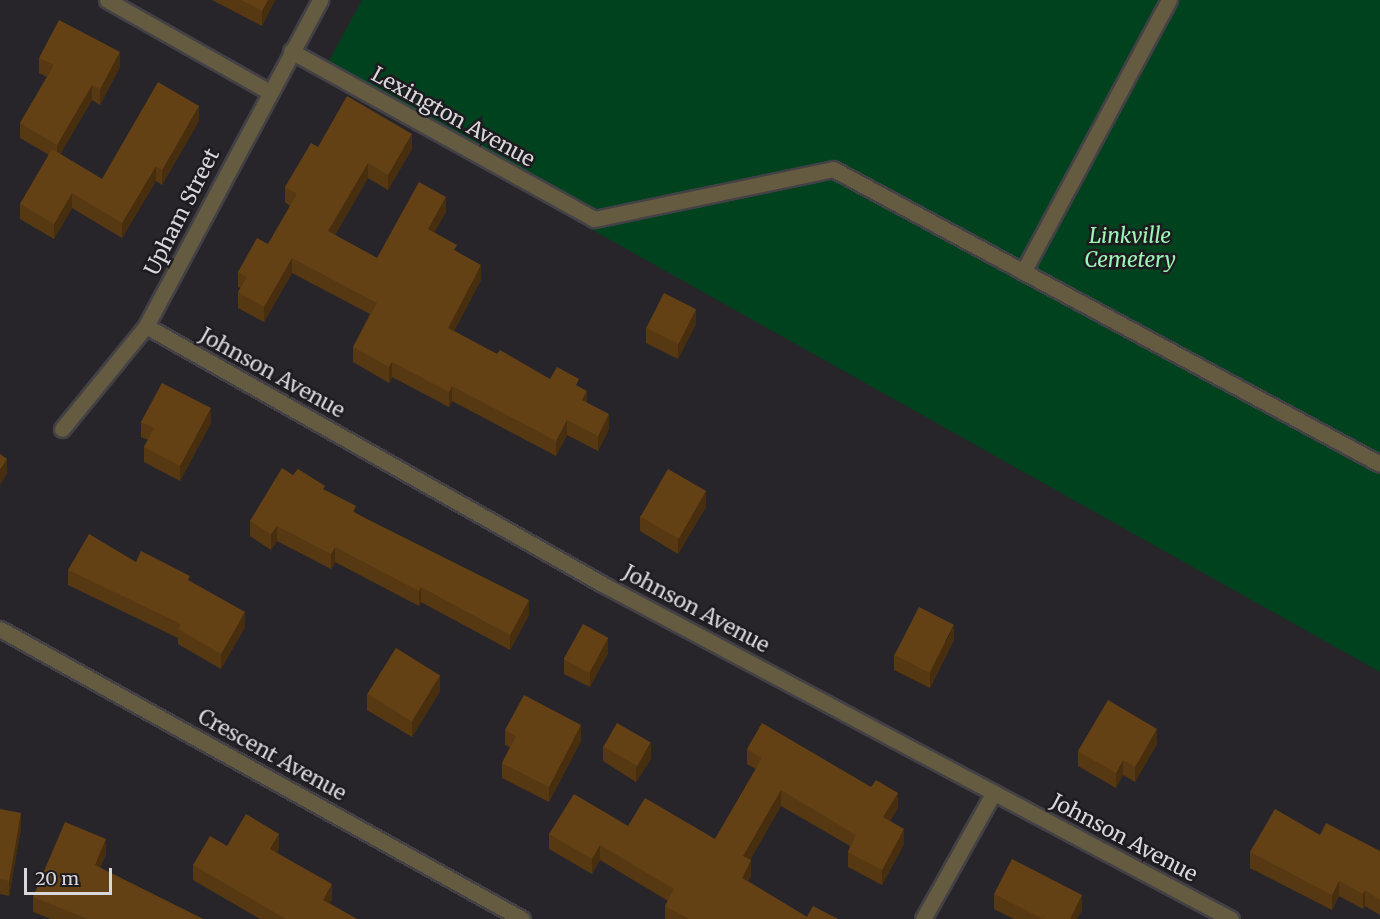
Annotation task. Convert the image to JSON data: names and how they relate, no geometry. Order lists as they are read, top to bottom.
{
  "streets": {
    "street": [
      "Lexington Avenue",
      "Upham Street",
      "Johnson Avenue",
      "Crescent Avenue"
    ]
  },
  "crossings": [
    ["Lexington Avenue", "Upham Street"],
    ["Upham Street", "Johnson Avenue"]
  ],
  "parks": ["Linkville Cemetery"],
  "scale_bar": "20 m"
}
